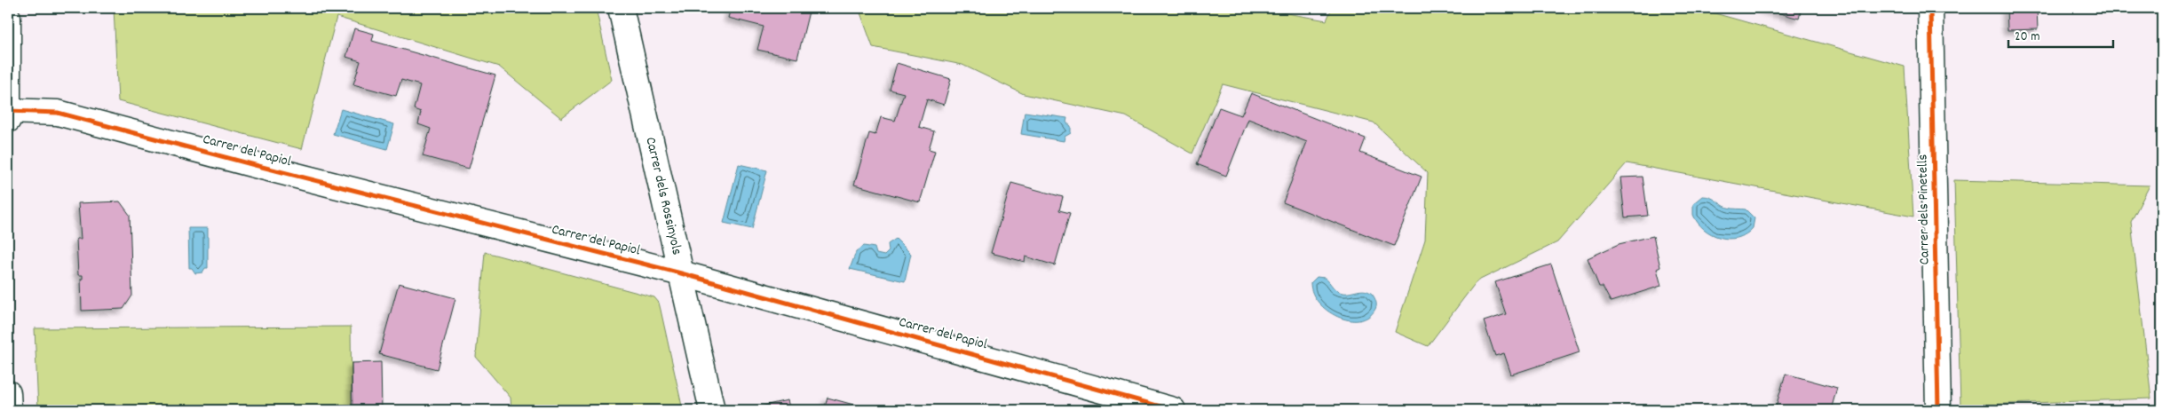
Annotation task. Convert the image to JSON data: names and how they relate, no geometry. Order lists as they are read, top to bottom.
{
  "streets": {
    "street": ["Carrer del Papiol", "Carrer dels Rossinyols", "Carrer dels Pinetells"]
  },
  "crossings": [
    ["Carrer del Papiol", "Carrer dels Rossinyols"]
  ],
  "scale_bar": "20 m"
}
